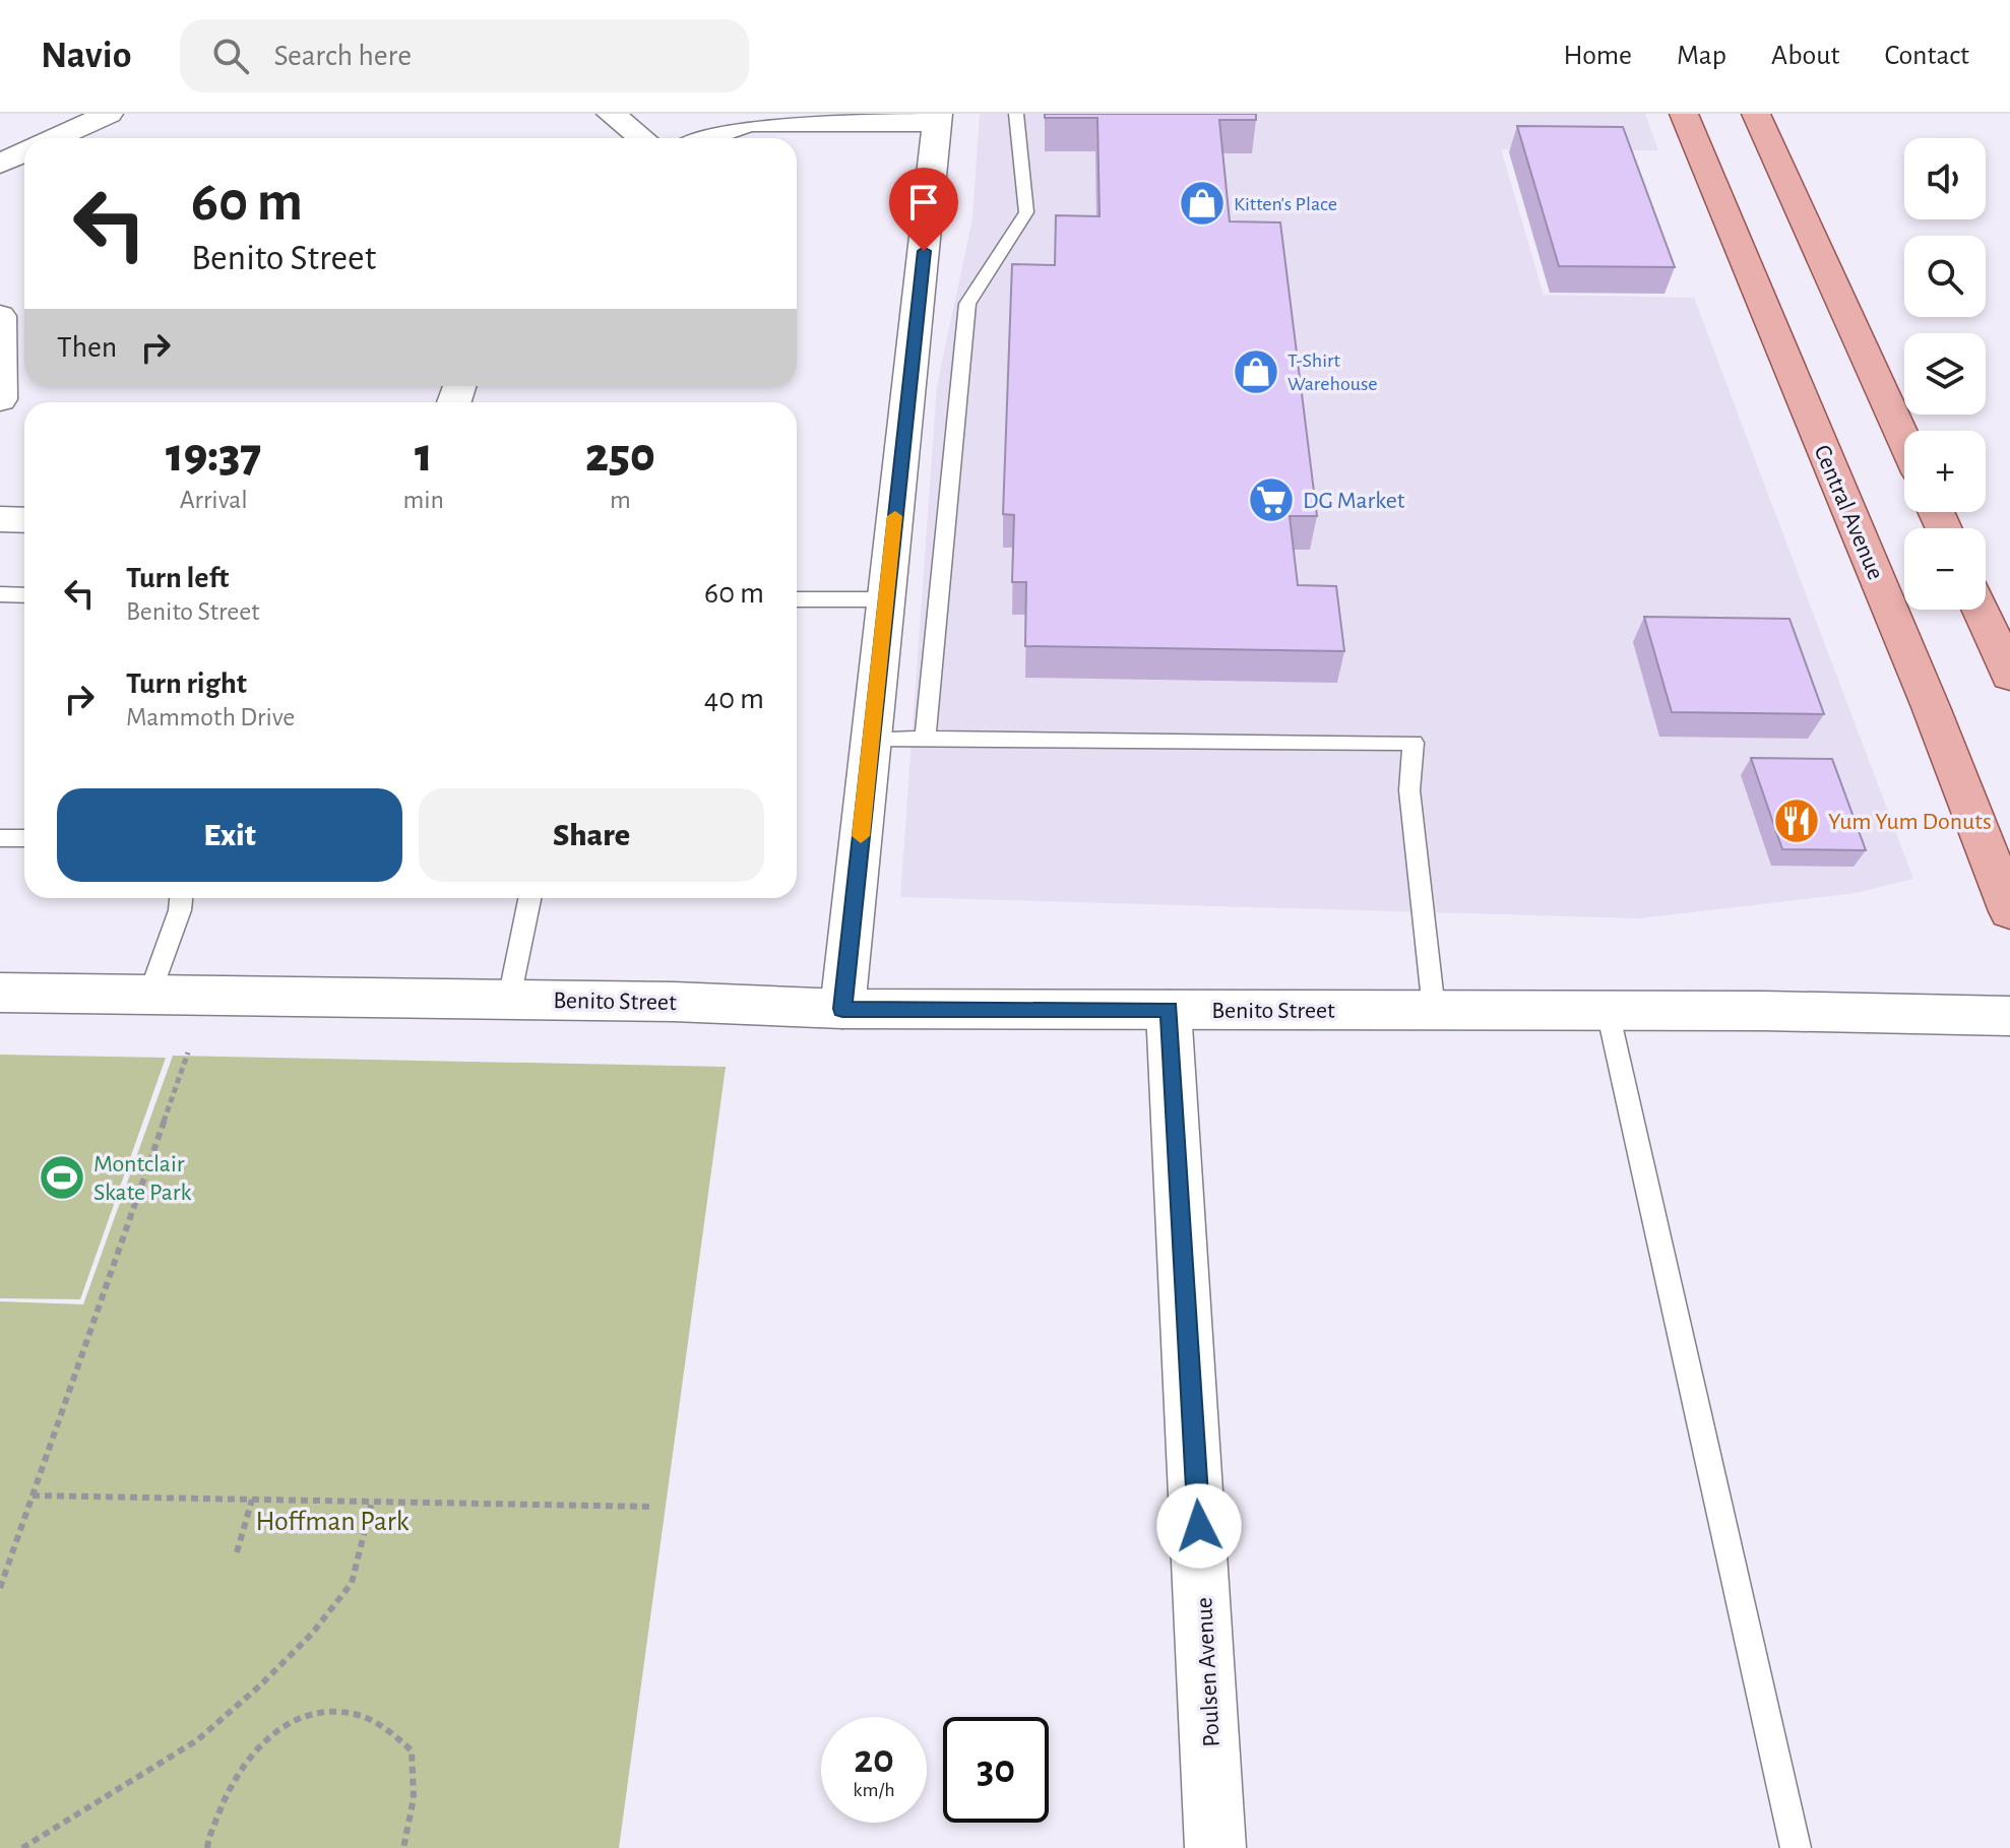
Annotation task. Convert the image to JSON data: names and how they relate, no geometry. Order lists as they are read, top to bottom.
{
  "streets": {
    "main road": ["Central Avenue"],
    "street": ["Benito Street", "Poulsen Avenue"]
  },
  "crossings": [
    ["Benito Street", "Poulsen Avenue"]
  ],
  "parks": ["Hoffman Park"],
  "places": {
    "shop": ["Kitten's Place", "T-Shirt Warehouse"],
    "supermarket": ["DG Market"],
    "restaurant": ["Yum Yum Donuts"],
    "sports": ["Montclair Skate Park"]
  },
  "page": {
    "header": "Navio",
    "search": "Search here",
    "nav": [
      "Home",
      "Map",
      "About",
      "Contact"
    ],
    "map_buttons": ["+", "−"],
    "turn": ["60 m", "Benito Street"],
    "then": "Then",
    "eta": [
      "19:37",
      "Arrival",
      "1",
      "min",
      "250",
      "m"
    ],
    "list": [
      {
        "name": "Turn left",
        "note": "Benito Street",
        "value": "60 m"
      },
      {
        "name": "Turn right",
        "note": "Mammoth Drive",
        "value": "40 m"
      }
    ],
    "buttons": ["Exit", "Share"],
    "speed": "20 km/h",
    "limit": "30"
  }
}
